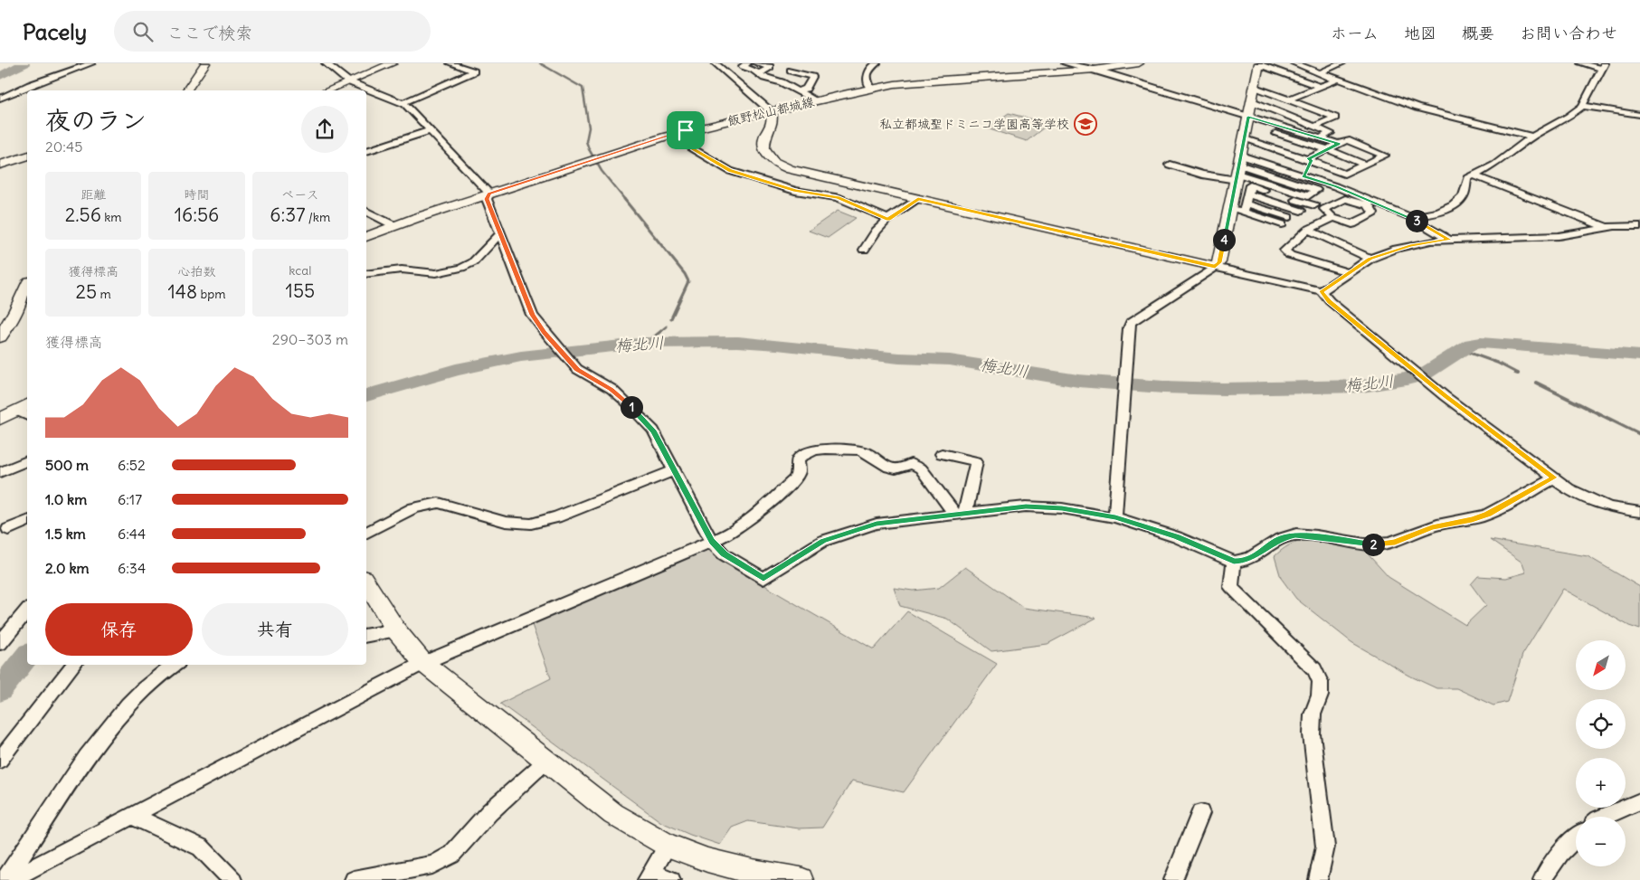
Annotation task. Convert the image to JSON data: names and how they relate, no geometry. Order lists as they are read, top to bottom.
{
  "streets": {
    "main road": ["飯野松山都城線"]
  },
  "water": ["梅北川"],
  "places": {
    "school or university": ["私立都城聖ドミニコ学園高等学校"]
  },
  "north": "bottom left",
  "page": {
    "header": "Pacely",
    "search": "ここで検索",
    "nav": [
      "ホーム",
      "地図",
      "概要",
      "お問い合わせ"
    ],
    "heading": ["夜のラン", "20:45"],
    "stats": [
      ["距離", "2.56 km"],
      ["時間", "16:56"],
      ["ペース", "6:37 /km"],
      ["獲得標高", "25 m"],
      ["心拍数", "148 bpm"],
      ["kcal", "155"]
    ],
    "pins": [
      "3",
      "4",
      "1",
      "2"
    ],
    "chart": ["獲得標高", "290–303 m"],
    "list": [
      {
        "name": "500 m",
        "note": "6:52"
      },
      {
        "name": "1.0 km",
        "note": "6:17"
      },
      {
        "name": "1.5 km",
        "note": "6:44"
      },
      {
        "name": "2.0 km",
        "note": "6:34"
      }
    ],
    "buttons": ["保存", "共有"],
    "map_buttons": ["+", "−"]
  }
}
